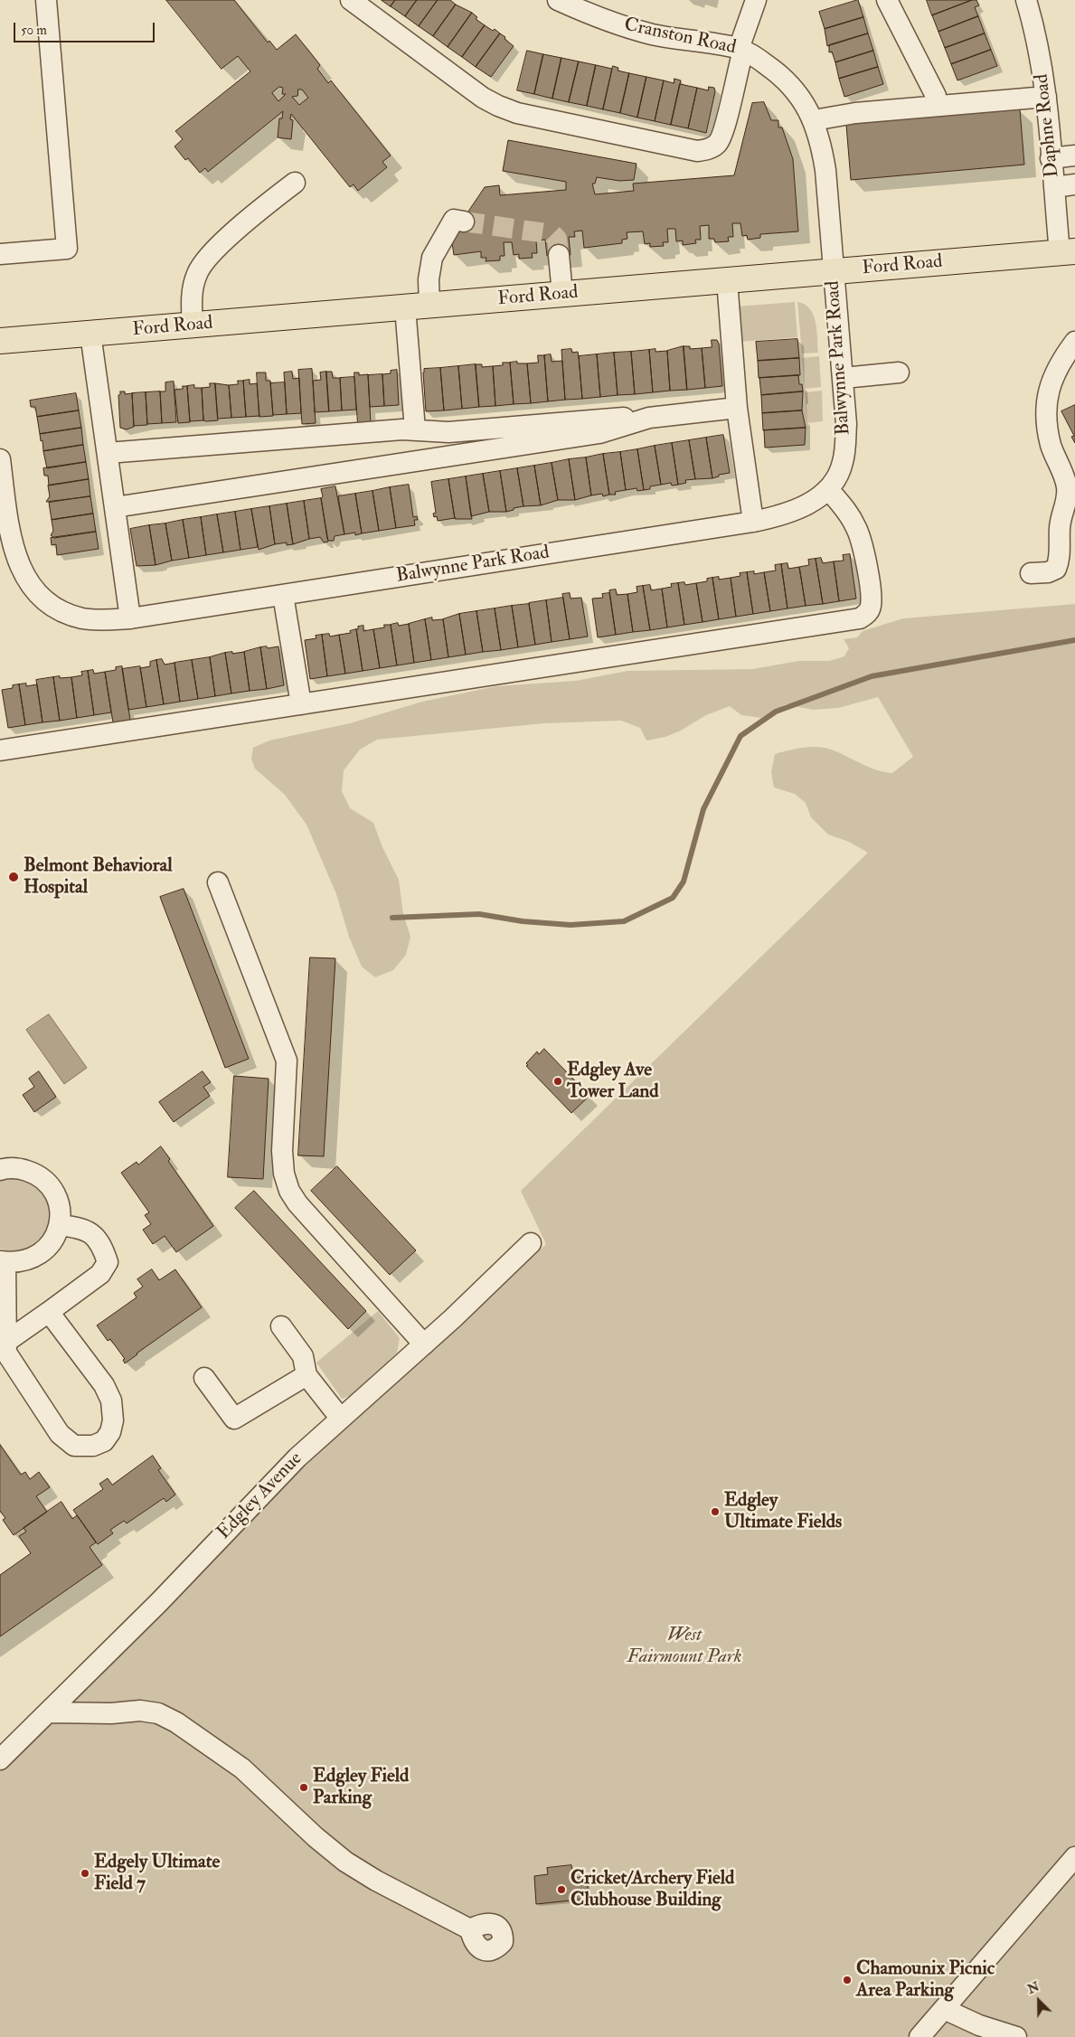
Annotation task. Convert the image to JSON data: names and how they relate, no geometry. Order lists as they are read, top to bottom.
{
  "streets": {
    "main road": ["Ford Road"],
    "street": [
      "Cranston Road",
      "Daphne Road",
      "Balwynne Park Road",
      "Edgley Avenue"
    ]
  },
  "crossings": [
    ["Cranston Road", "Ford Road"],
    ["Cranston Road", "Balwynne Park Road"],
    ["Daphne Road", "Ford Road"],
    ["Ford Road", "Balwynne Park Road"]
  ],
  "parks": ["West Fairmount Park"],
  "places": [
    "Belmont Behavioral Hospital",
    "Edgley Ave Tower Land",
    "Edgley Ultimate Fields",
    "Edgley Field Parking",
    "Edgely Ultimate Field 7",
    "Cricket/Archery Field Clubhouse Building",
    "Chamounix Picnic Area Parking"
  ],
  "scale_bar": "50 m",
  "north": "top left"
}
